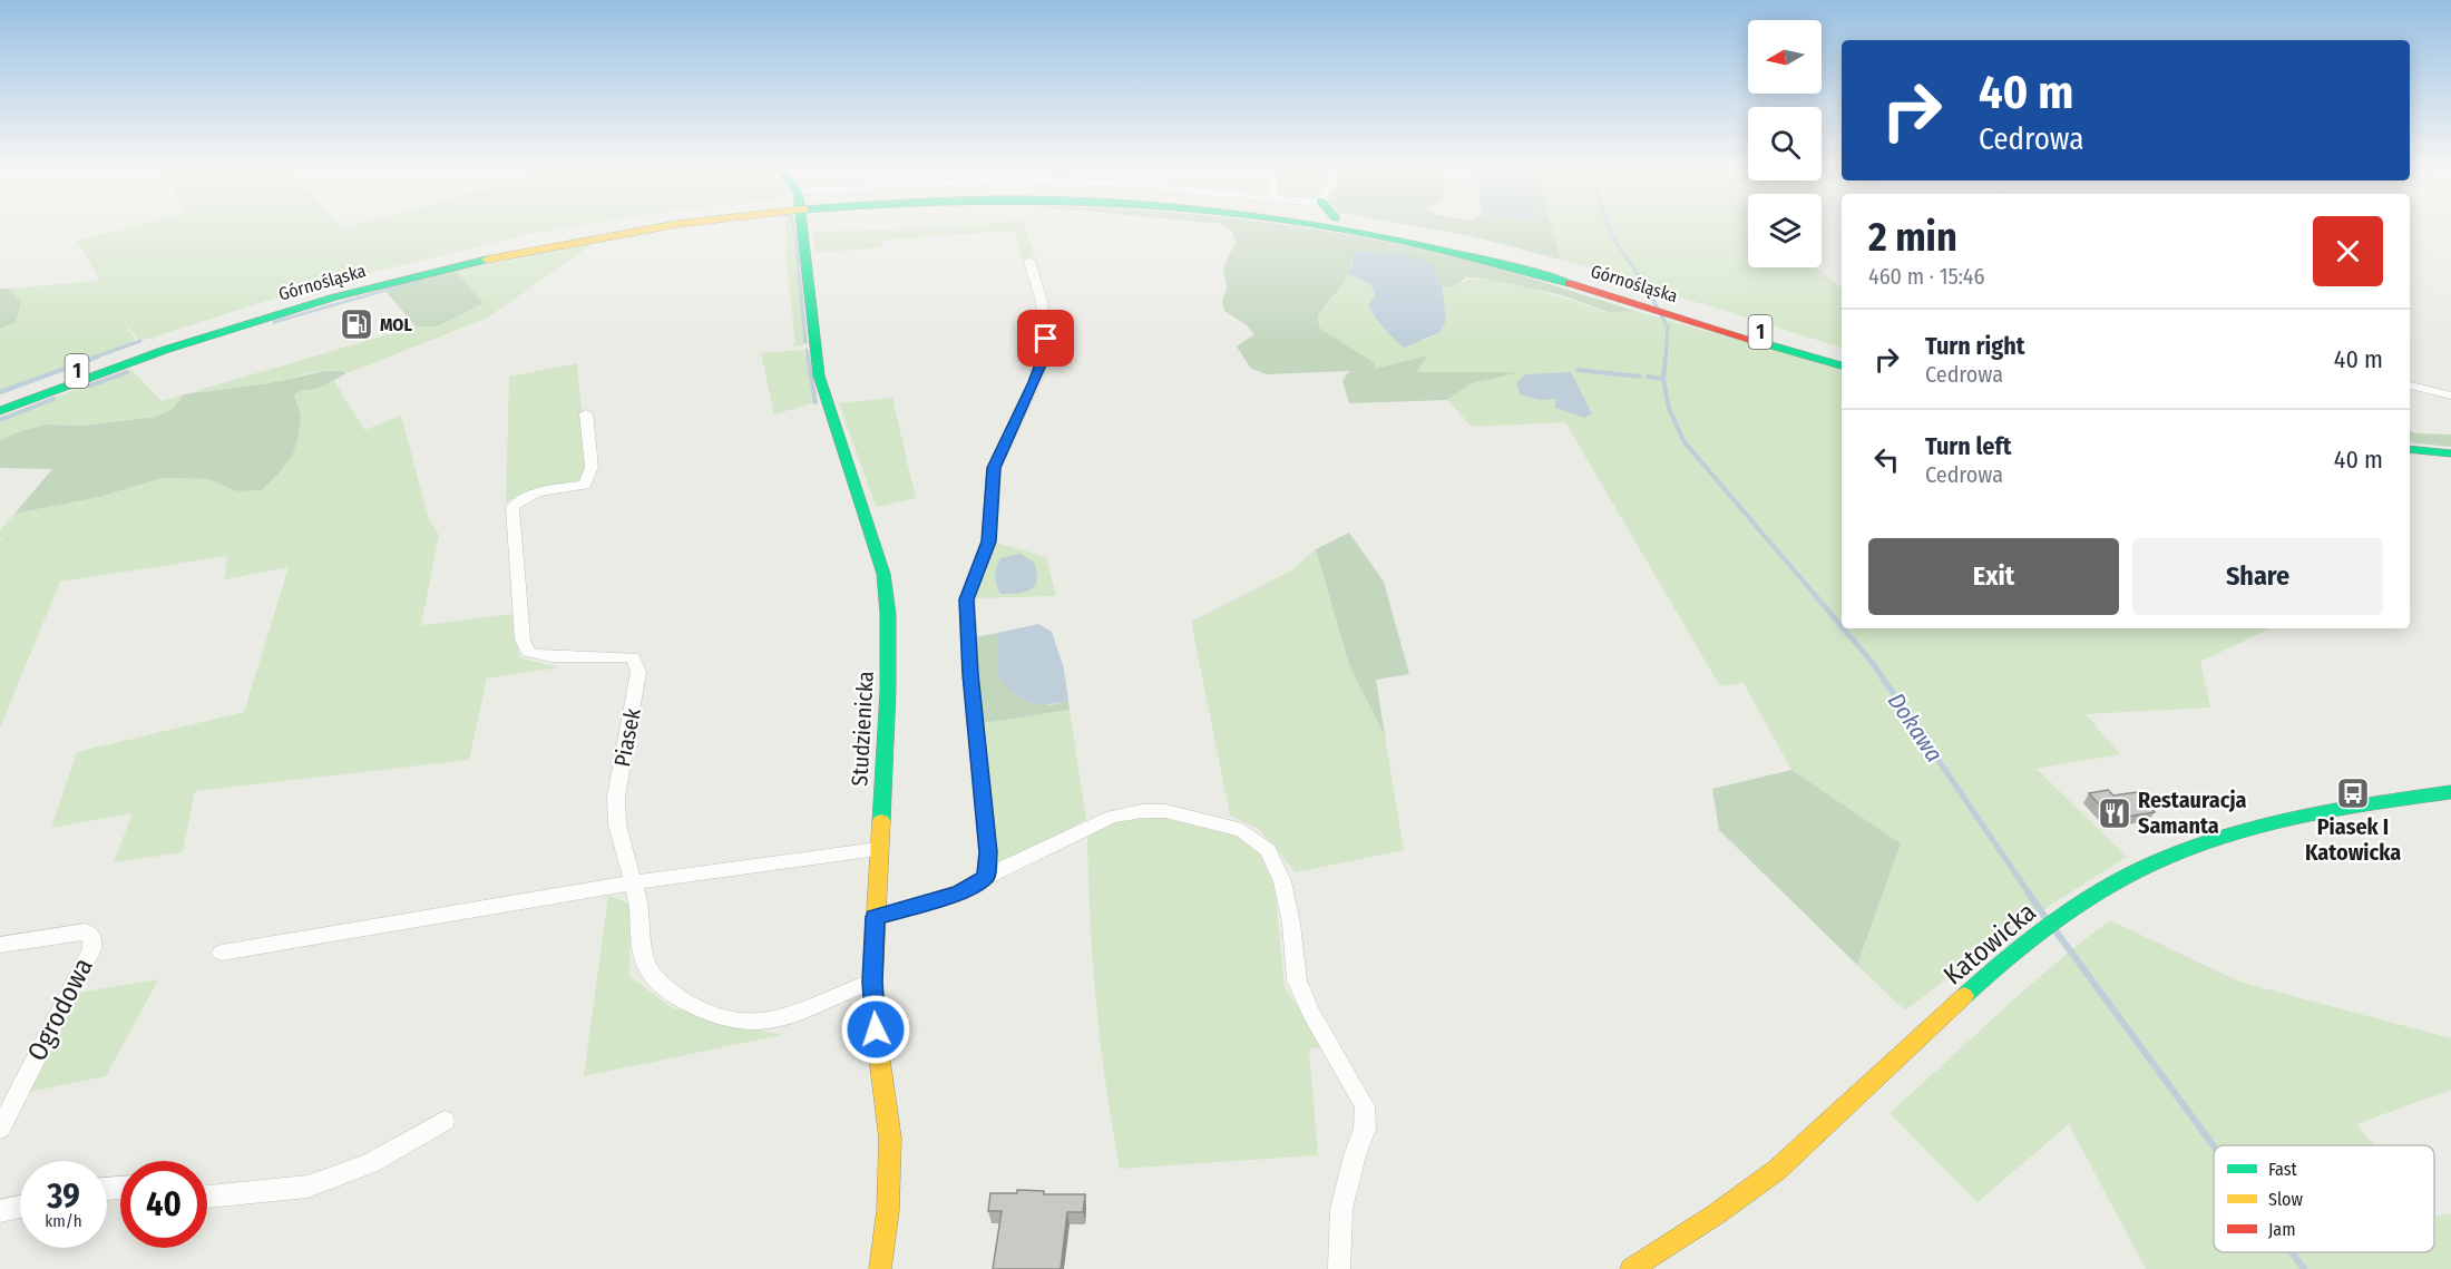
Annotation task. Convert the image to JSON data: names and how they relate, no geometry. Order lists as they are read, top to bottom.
{
  "streets": {
    "main road": [
      "Górnośląska",
      "1",
      "Studzienicka",
      "Katowicka"
    ],
    "street": ["Piasek", "Ogrodowa"]
  },
  "crossings": [
    ["Studzienicka", "Piasek"]
  ],
  "water": ["Dokawa"],
  "places": {
    "fuel station": ["MOL"],
    "bus stop": ["Piasek I Katowicka"],
    "restaurant": ["Restauracja Samanta"]
  },
  "legend": ["Fast", "Slow", "Jam"],
  "north": "left",
  "page": {
    "turn": ["40 m", "Cedrowa"],
    "heading": ["2 min", "460 m · 15:46"],
    "list": [
      {
        "name": "Turn right",
        "note": "Cedrowa",
        "value": "40 m"
      },
      {
        "name": "Turn left",
        "note": "Cedrowa",
        "value": "40 m"
      }
    ],
    "buttons": ["Exit", "Share"],
    "speed": "39 km/h",
    "limit": "40"
  }
}
